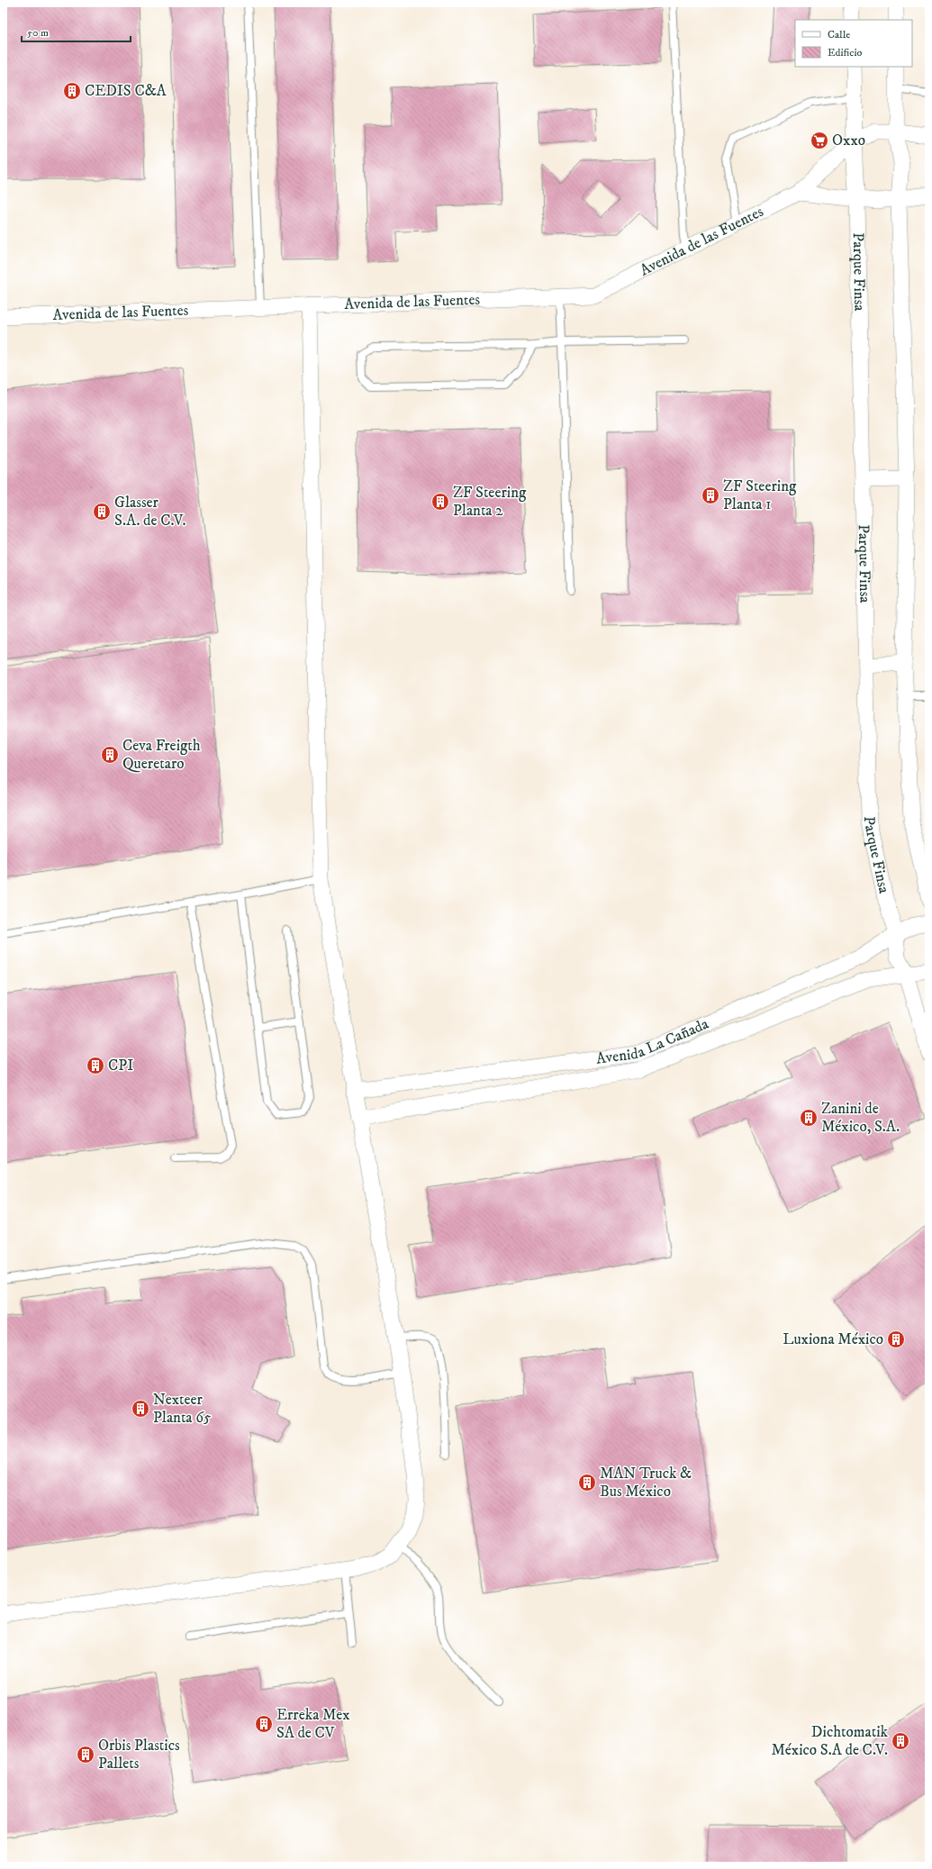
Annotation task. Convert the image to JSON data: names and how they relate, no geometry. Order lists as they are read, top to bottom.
{
  "streets": {
    "street": ["Avenida de las Fuentes", "Parque Finsa", "Avenida La Cañada"]
  },
  "crossings": [
    ["Avenida de las Fuentes", "Parque Finsa"],
    ["Parque Finsa", "Avenida La Cañada"]
  ],
  "places": {
    "building": [
      "CEDIS C&A",
      "ZF Steering Planta 1",
      "ZF Steering Planta 2",
      "Glasser S.A. de C.V.",
      "Ceva Freigth Queretaro",
      "CPI",
      "Zanini de México, S.A.",
      "Luxiona México",
      "Nexteer Planta 65",
      "MAN Truck & Bus México",
      "Erreka Mex SA de CV",
      "Dichtomatik México S.A de C.V.",
      "Orbis Plastics Pallets"
    ],
    "supermarket": ["Oxxo"]
  },
  "legend": ["Calle", "Edificio"],
  "scale_bar": "50 m"
}
